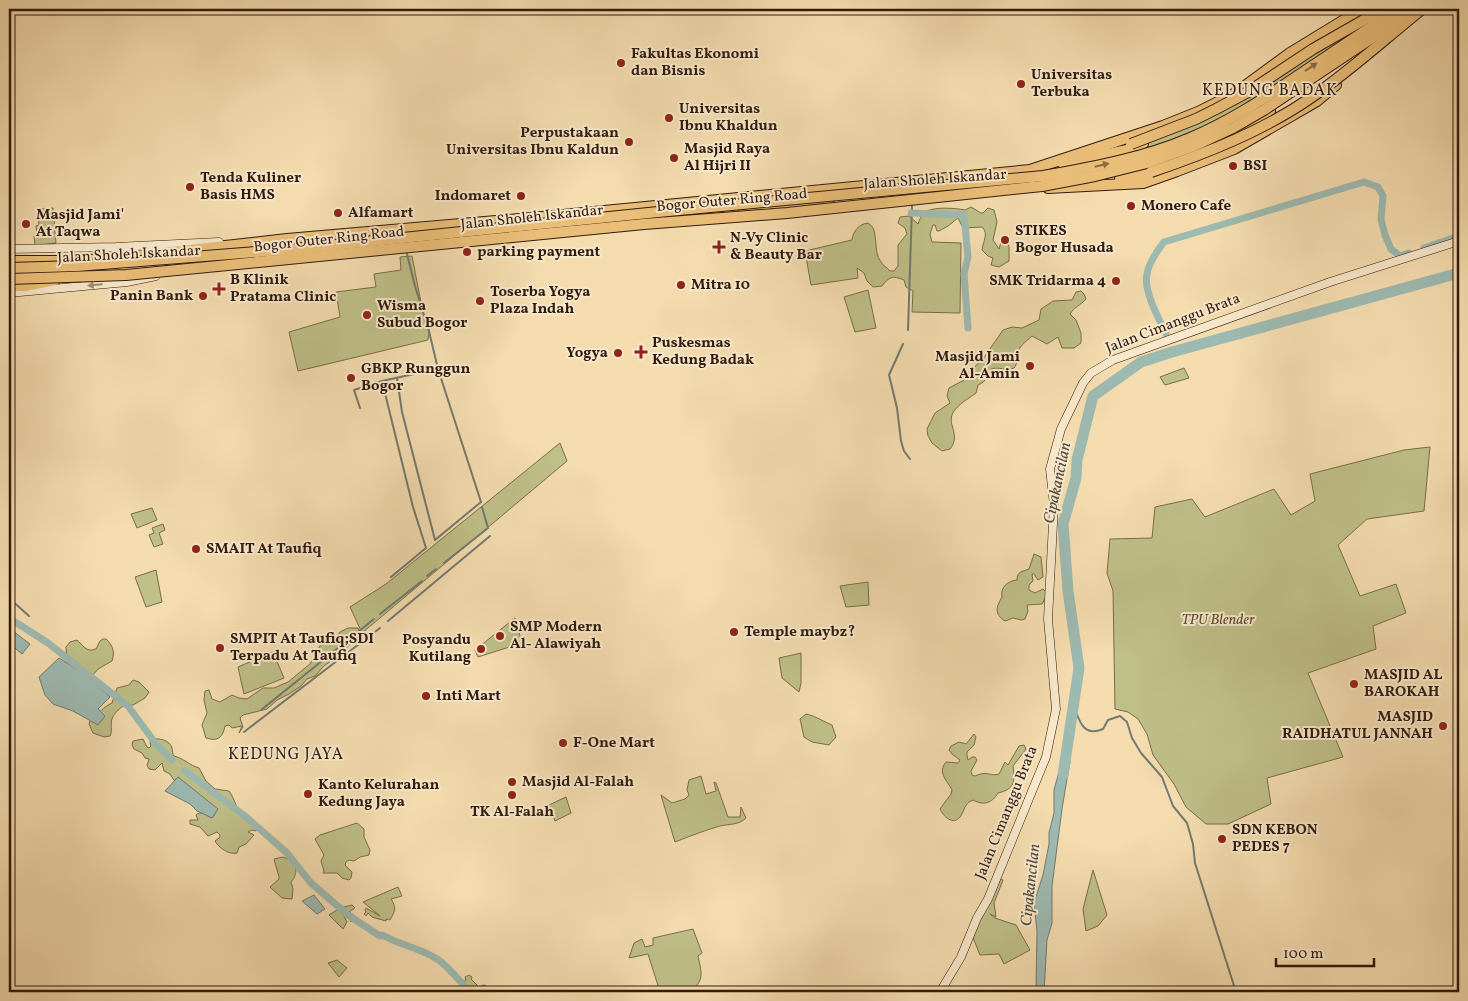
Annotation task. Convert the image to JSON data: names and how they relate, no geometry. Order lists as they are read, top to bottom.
{
  "streets": {
    "highway": ["Jalan Sholeh Iskandar", "Bogor Outer Ring Road"],
    "street": ["Jalan Cimanggu Brata"]
  },
  "crossings": [
    ["Jalan Sholeh Iskandar", "Bogor Outer Ring Road"]
  ],
  "districts": ["KEDUNG BADAK", "KEDUNG JAYA"],
  "water": ["Cipakancilan"],
  "parks": ["TPU Blender"],
  "places": {
    "other": [
      "Fakultas Ekonomi dan Bisnis",
      "Universitas Terbuka",
      "Universitas Ibnu Khaldun",
      "Perpustakaan Universitas Ibnu Kaldun",
      "Masjid Raya Al Hijri II",
      "BSI",
      "Tenda Kuliner Basis HMS",
      "Indomaret",
      "Monero Cafe",
      "Alfamart",
      "Masjid Jami' At Taqwa",
      "STIKES Bogor Husada",
      "parking payment",
      "SMK Tridarma 4",
      "Mitra 10",
      "Panin Bank",
      "Toserba Yogya Plaza Indah",
      "Wisma Subud Bogor",
      "Yogya",
      "Masjid Jami Al-Amin",
      "GBKP Runggun Bogor",
      "SMAIT At Taufiq",
      "Temple maybz?",
      "SMP Modern Al- Alawiyah",
      "SMPIT At Taufiq;SDI Terpadu At Taufiq",
      "Posyandu Kutilang",
      "MASJID AL BAROKAH",
      "Inti Mart",
      "MASJID RAIDHATUL JANNAH",
      "F-One Mart",
      "Masjid Al-Falah",
      "Kanto Kelurahan Kedung Jaya",
      "TK Al-Falah",
      "SDN KEBON PEDES 7"
    ],
    "health": ["N-Vy Clinic & Beauty Bar", "B Klinik Pratama Clinic", "Puskesmas Kedung Badak"]
  },
  "scale_bar": "100 m"
}
